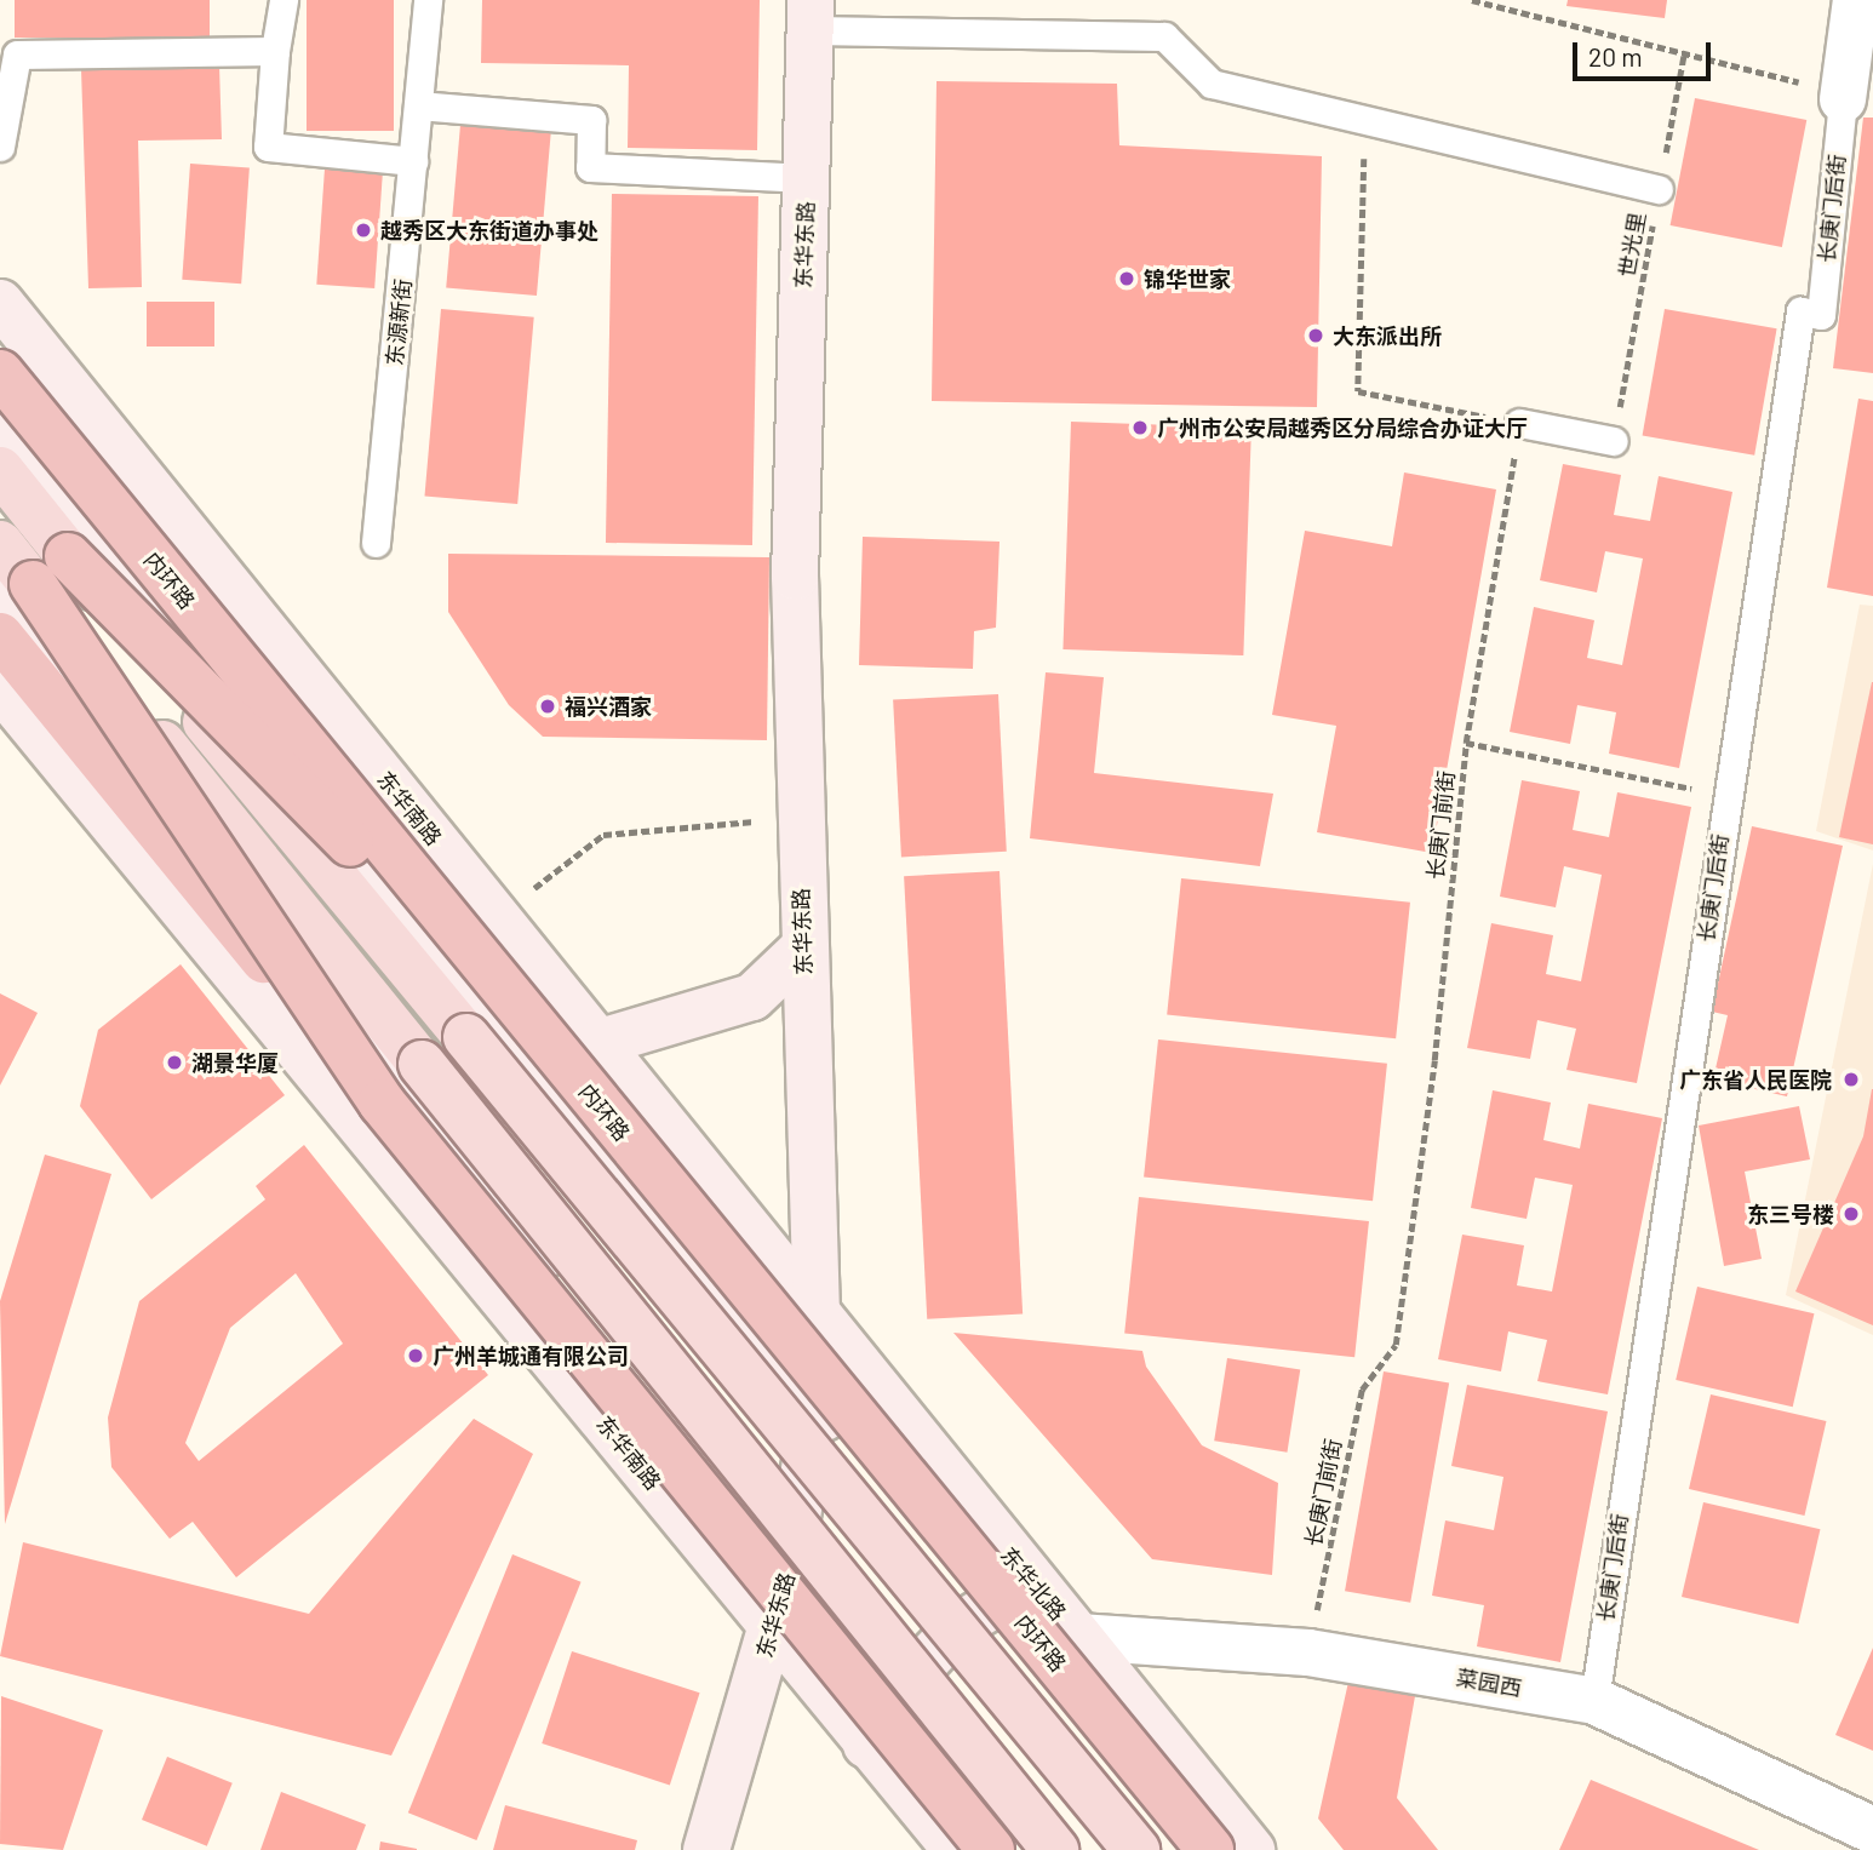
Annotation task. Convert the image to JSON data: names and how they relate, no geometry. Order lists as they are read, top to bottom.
{
  "streets": {
    "highway": ["内环路"],
    "street": [
      "东华东路",
      "东华南路",
      "东华北路",
      "菜园西"
    ],
    "lane": ["长庚门后街", "东源新街"],
    "path": ["世光里", "长庚门前街"]
  },
  "crossings": [
    ["长庚门后街", "菜园西"],
    ["东华东路", "东华南路"],
    ["东华东路", "东华北路"],
    ["内环路", "东华南路"],
    ["东华南路", "东华北路"],
    ["长庚门前街", "菜园西"],
    ["东华北路", "菜园西"]
  ],
  "places": [
    "越秀区大东街道办事处",
    "锦华世家",
    "大东派出所",
    "广州市公安局越秀区分局综合办证大厅",
    "福兴酒家",
    "湖景华厦",
    "广东省人民医院",
    "东三号楼",
    "广州羊城通有限公司"
  ],
  "scale_bar": "20 m"
}
